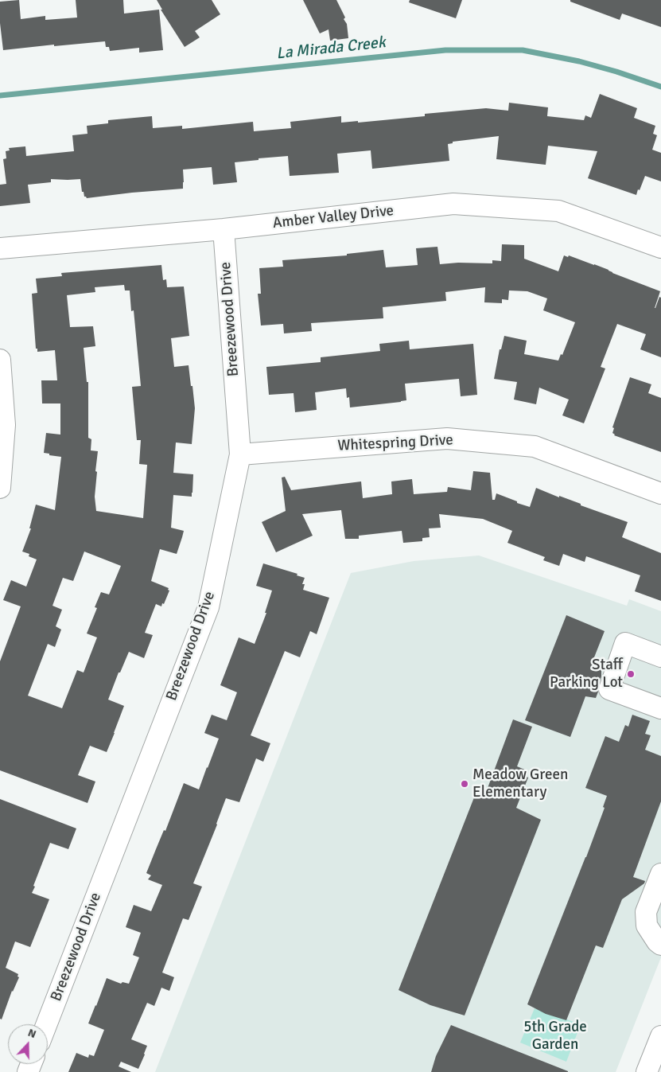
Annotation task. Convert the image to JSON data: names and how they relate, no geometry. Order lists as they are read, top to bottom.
{
  "streets": {
    "street": ["Amber Valley Drive", "Breezewood Drive", "Whitespring Drive"]
  },
  "crossings": [
    ["Amber Valley Drive", "Breezewood Drive"],
    ["Breezewood Drive", "Whitespring Drive"]
  ],
  "water": ["La Mirada Creek"],
  "parks": ["5th Grade Garden"],
  "places": ["Staff Parking Lot", "Meadow Green Elementary"],
  "north": "top"
}
